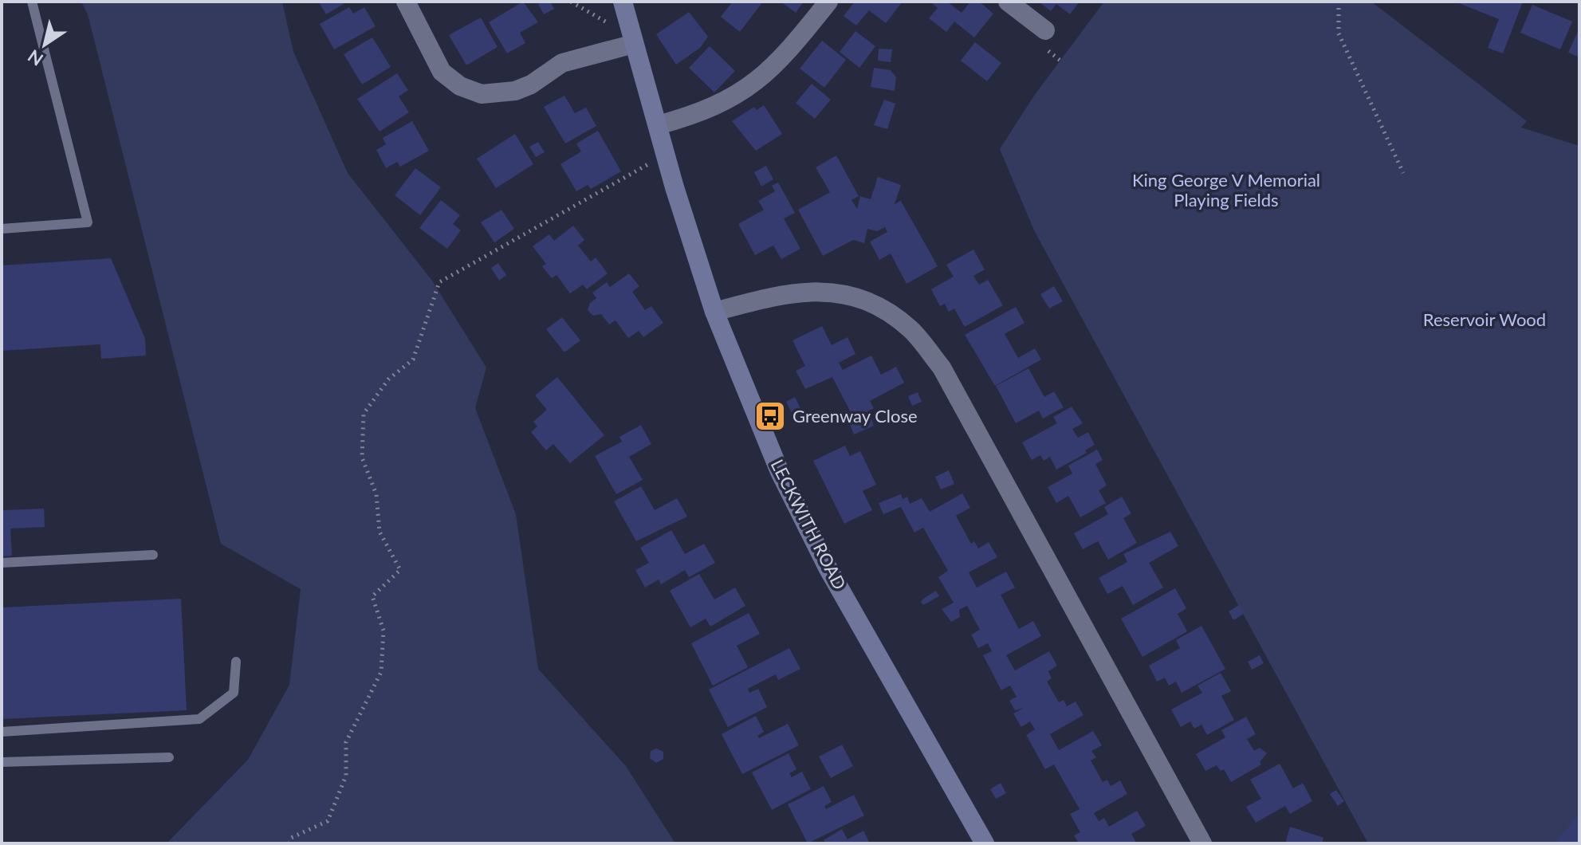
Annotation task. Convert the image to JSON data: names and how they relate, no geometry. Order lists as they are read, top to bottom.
{
  "streets": {
    "main road": ["LECKWITH ROAD"]
  },
  "parks": ["King George V Memorial Playing Fields", "Reservoir Wood"],
  "places": {
    "bus stop": ["Greenway Close"]
  },
  "north": "bottom left"
}
